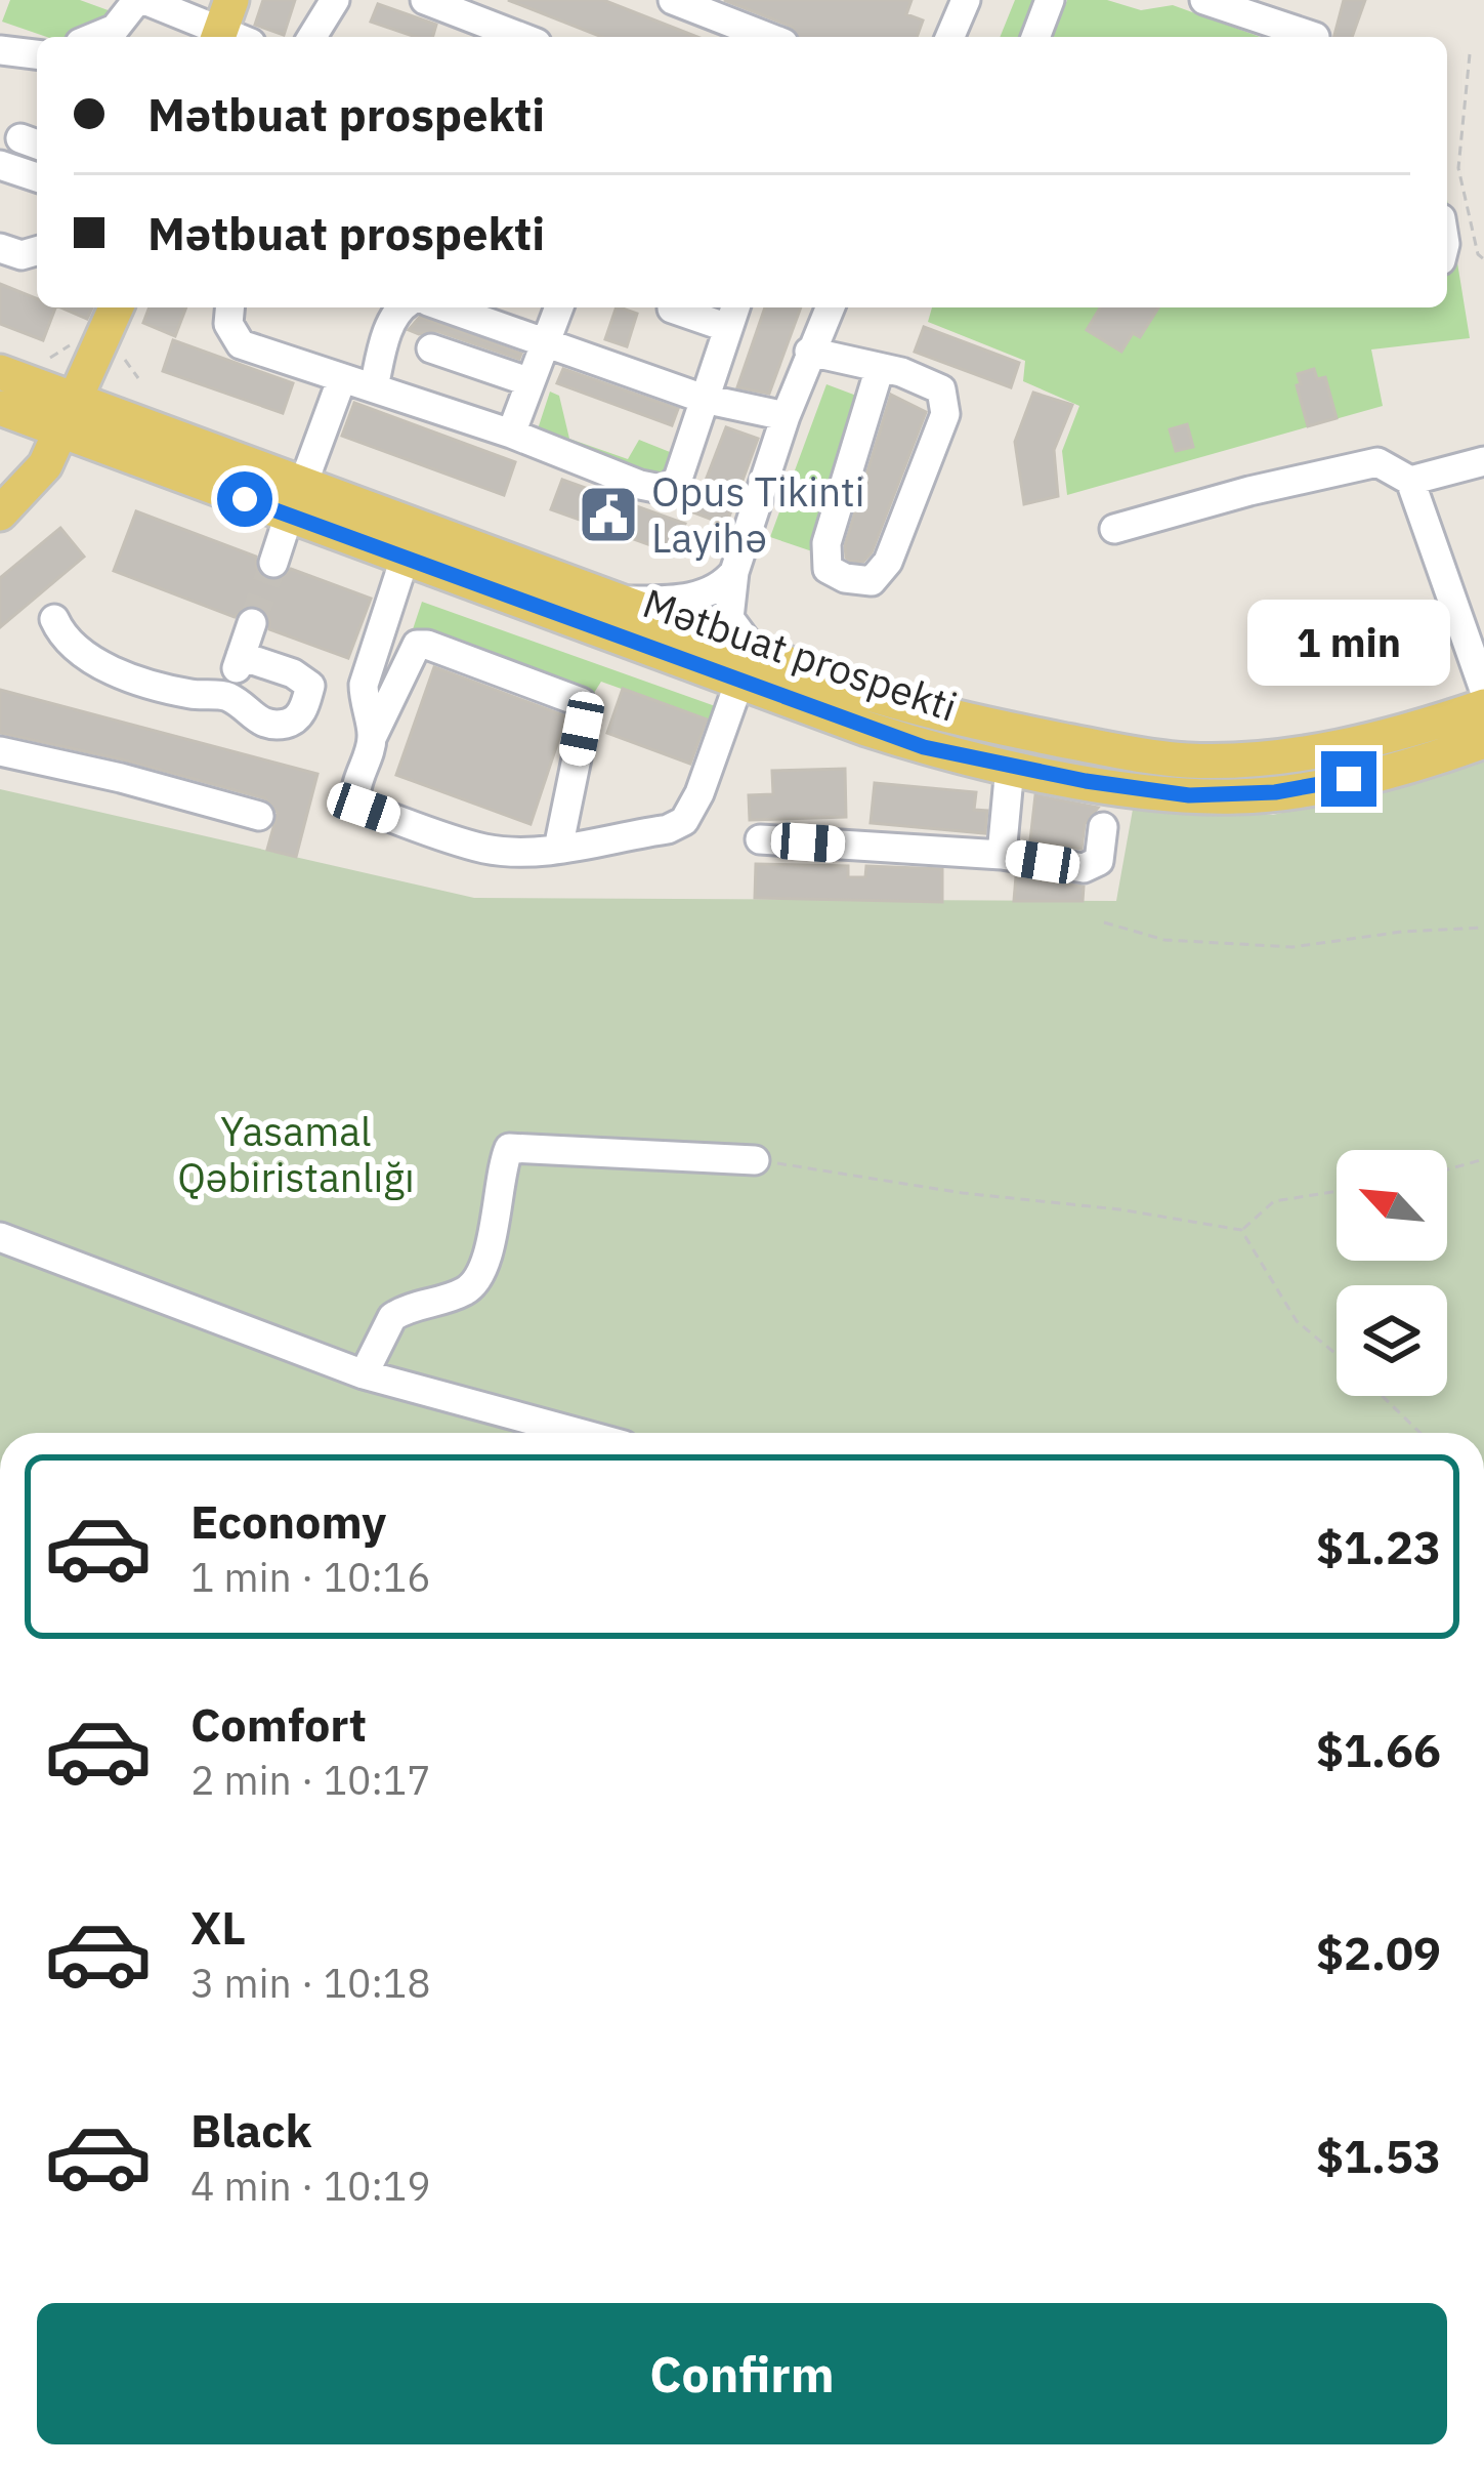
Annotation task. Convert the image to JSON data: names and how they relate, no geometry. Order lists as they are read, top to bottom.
{
  "streets": {
    "main road": ["Mətbuat prospekti"]
  },
  "parks": ["Yasamal Qəbiristanlığı"],
  "places": {
    "public building": ["Opus Tikinti Layihə"]
  },
  "north": "top left",
  "page": {
    "banner": ["Mətbuat prospekti", "Mətbuat prospekti"],
    "bubble": "1 min",
    "list": [
      {
        "name": "Economy",
        "note": "1 min · 10:16",
        "value": "$1.23"
      },
      {
        "name": "Comfort",
        "note": "2 min · 10:17",
        "value": "$1.66"
      },
      {
        "name": "XL",
        "note": "3 min · 10:18",
        "value": "$2.09"
      },
      {
        "name": "Black",
        "note": "4 min · 10:19",
        "value": "$1.53"
      }
    ],
    "buttons": "Confirm"
  }
}
